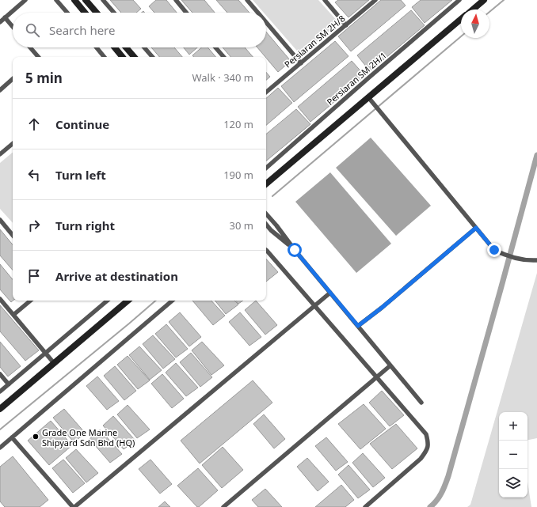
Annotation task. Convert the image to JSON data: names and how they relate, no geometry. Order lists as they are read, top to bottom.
{
  "streets": {
    "street": ["Persiaran SM 2H/8", "Persiaran SM 2H/1"]
  },
  "places": ["Grade One Marine Shipyard Sdn Bhd (HQ)"],
  "north": "top",
  "page": {
    "search": "Search here",
    "heading": ["5 min", "Walk · 340 m"],
    "list": [
      ["Continue", "120 m"],
      ["Turn left", "190 m"],
      ["Turn right", "30 m"],
      "Arrive at destination"
    ],
    "map_buttons": ["+", "−"]
  }
}
